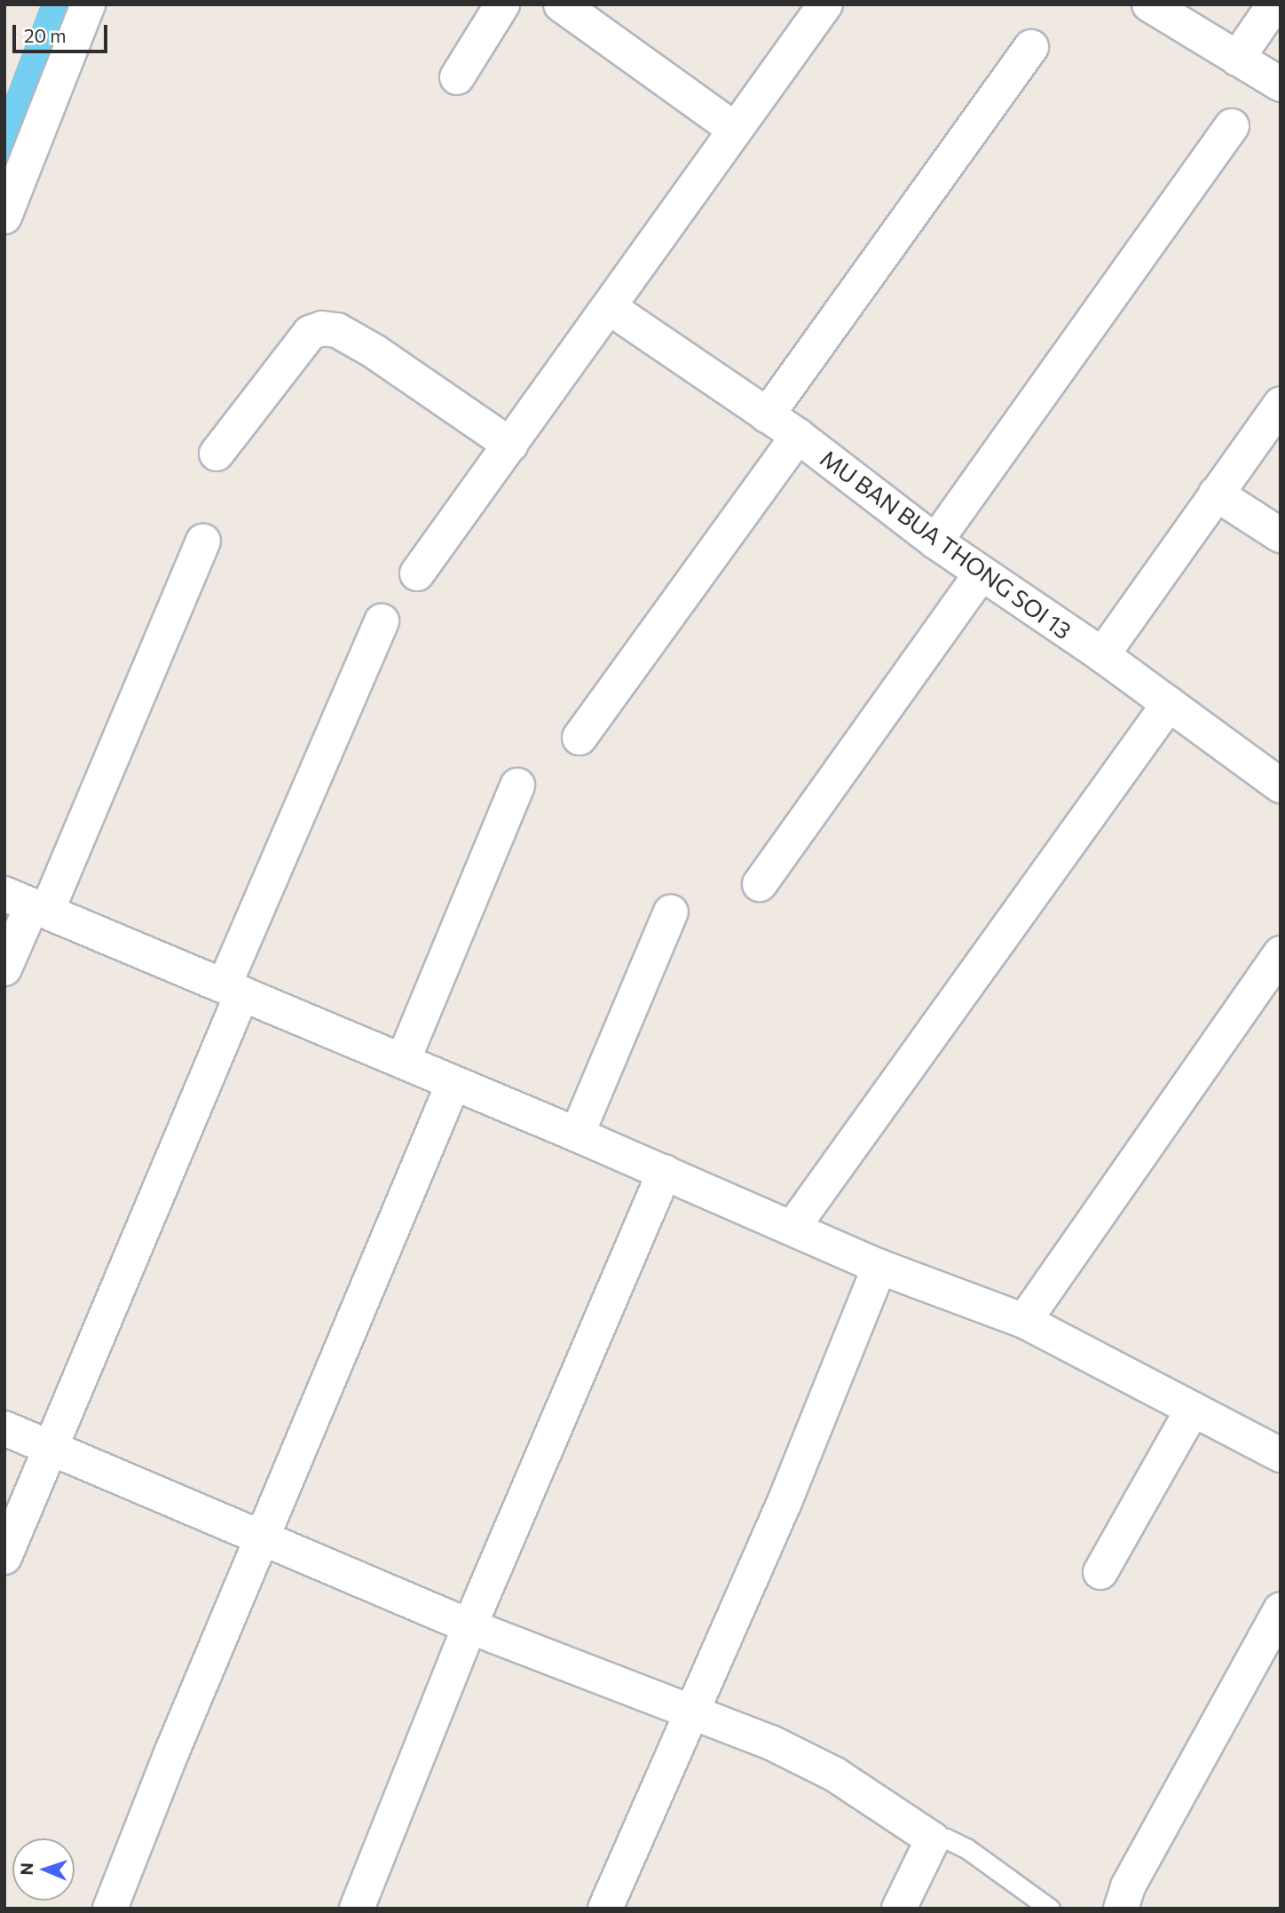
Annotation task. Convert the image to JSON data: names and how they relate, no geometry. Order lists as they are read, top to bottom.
{
  "streets": {
    "street": ["MU BAN BUA THONG SOI 13"]
  },
  "scale_bar": "20 m",
  "north": "left"
}
